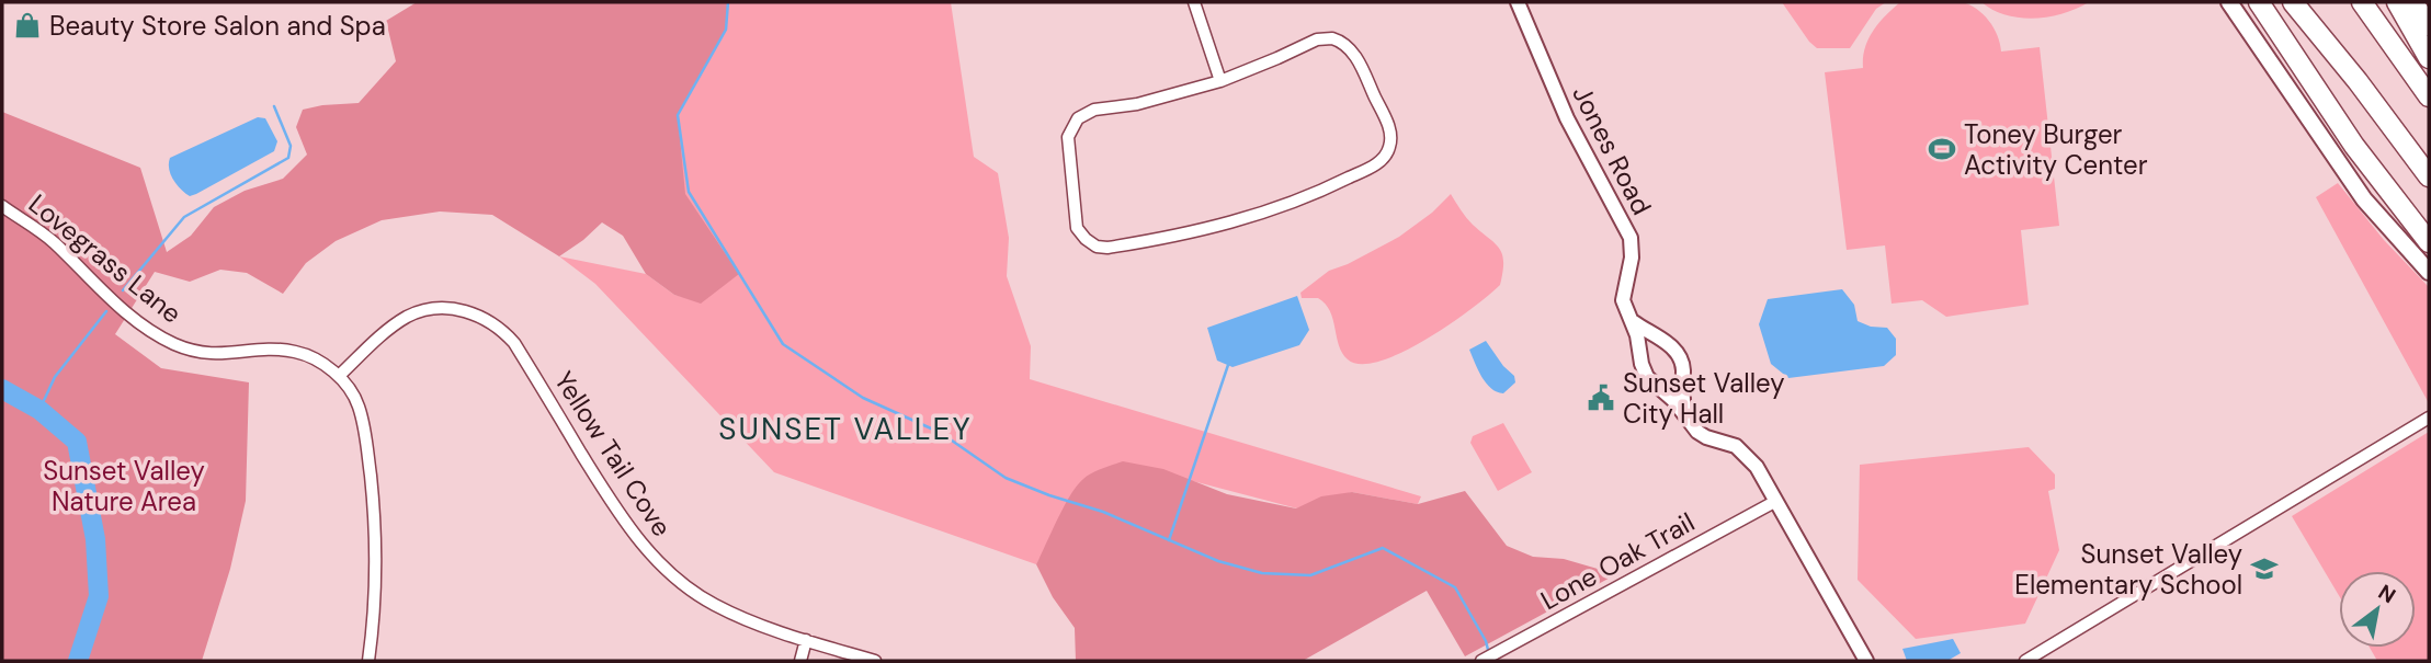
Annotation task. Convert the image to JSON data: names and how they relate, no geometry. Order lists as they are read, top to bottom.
{
  "streets": {
    "street": [
      "Jones Road",
      "Lovegrass Lane",
      "Yellow Tail Cove",
      "Lone Oak Trail"
    ]
  },
  "crossings": [
    ["Jones Road", "Lone Oak Trail"],
    ["Lovegrass Lane", "Yellow Tail Cove"]
  ],
  "districts": ["SUNSET VALLEY"],
  "parks": ["Sunset Valley Nature Area"],
  "places": {
    "shop": ["Beauty Store Salon and Spa"],
    "sports": ["Toney Burger Activity Center"],
    "public building": ["Sunset Valley City Hall"],
    "school or university": ["Sunset Valley Elementary School"]
  },
  "north": "top right"
}
